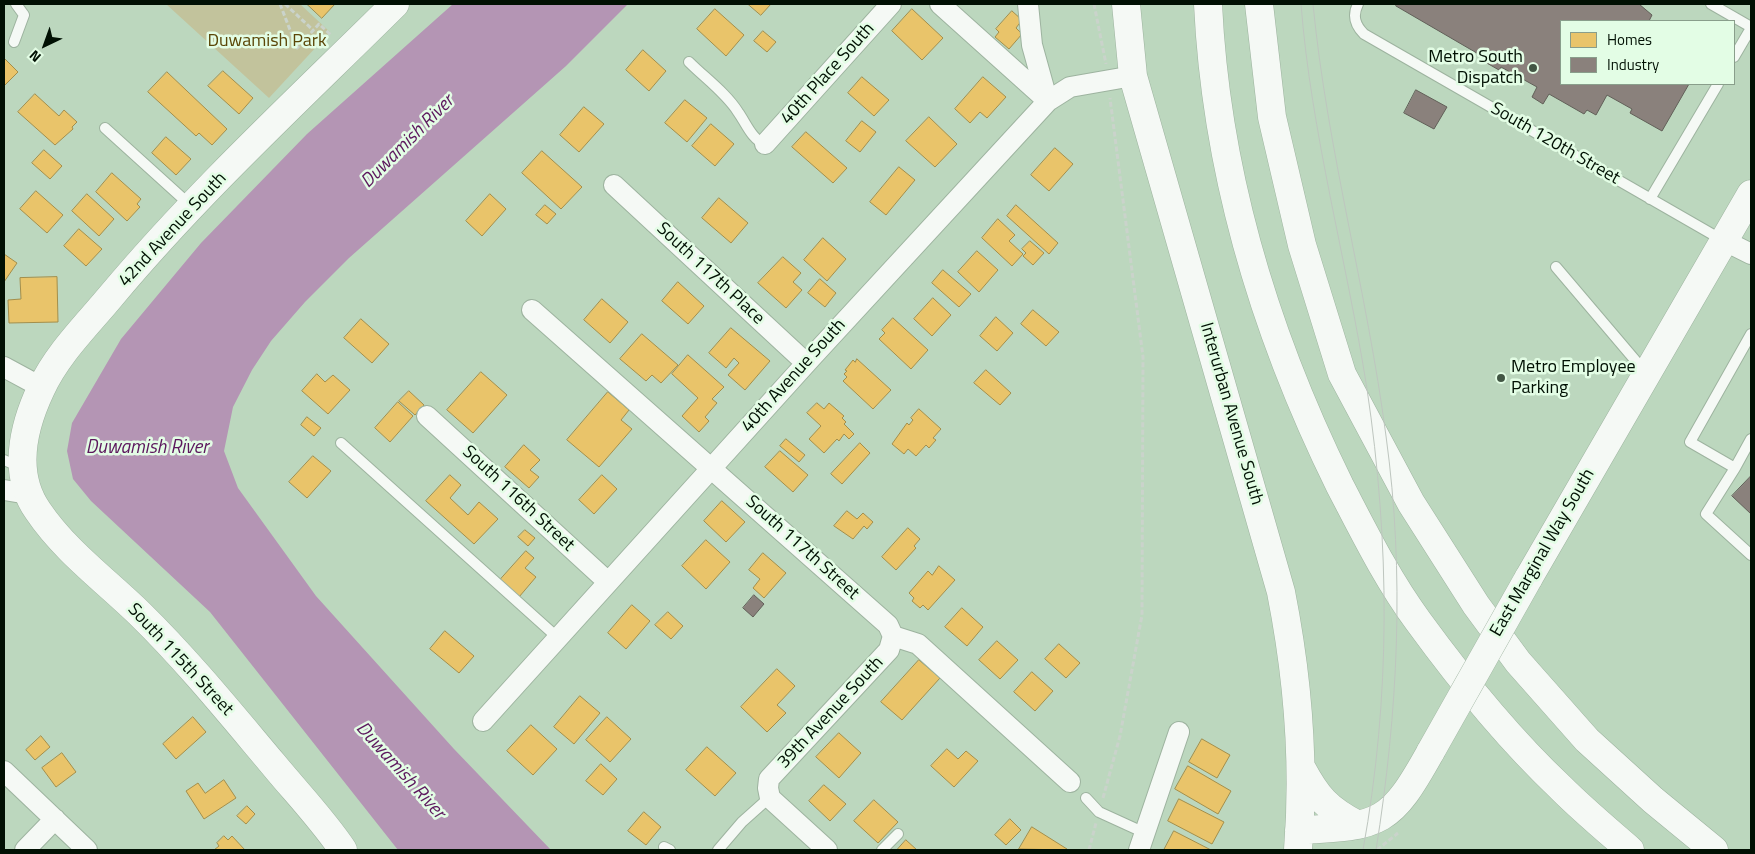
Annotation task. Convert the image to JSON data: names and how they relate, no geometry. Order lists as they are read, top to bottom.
{
  "streets": {
    "main road": [
      "42nd Avenue South",
      "Interurban Avenue South",
      "East Marginal Way South",
      "South 115th Street"
    ],
    "street": [
      "40th Place South",
      "South 120th Street",
      "South 117th Place",
      "40th Avenue South",
      "South 116th Street",
      "South 117th Street",
      "39th Avenue South"
    ]
  },
  "crossings": [
    ["South 120th Street", "East Marginal Way South"],
    ["42nd Avenue South", "South 115th Street"],
    ["South 117th Place", "40th Avenue South"],
    ["40th Avenue South", "Interurban Avenue South"],
    ["40th Avenue South", "South 116th Street"],
    ["40th Avenue South", "South 117th Street"],
    ["Interurban Avenue South", "East Marginal Way South"],
    ["South 117th Street", "39th Avenue South"]
  ],
  "water": ["Duwamish River"],
  "parks": ["Duwamish Park"],
  "places": ["Metro South Dispatch", "Metro Employee Parking"],
  "legend": ["Homes", "Industry"],
  "north": "bottom left"
}
